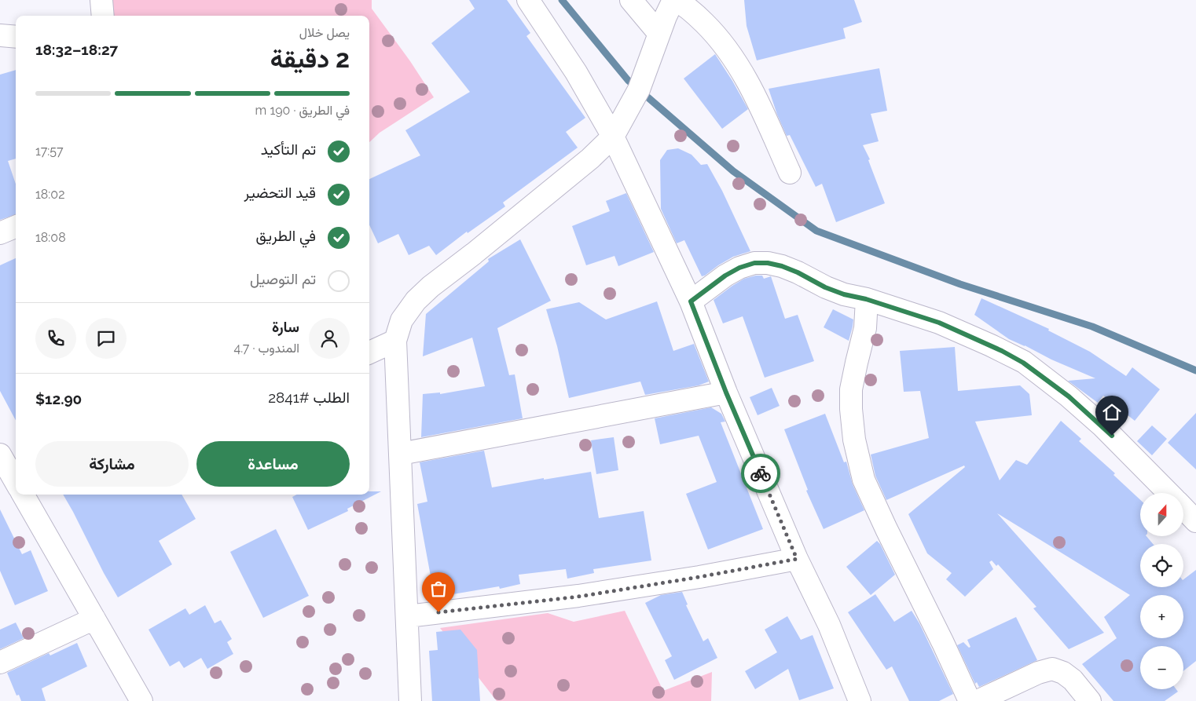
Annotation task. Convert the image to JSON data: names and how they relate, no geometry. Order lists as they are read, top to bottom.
{
  "north": "top",
  "page": {
    "heading": ["2 دقيقة", "يصل خلال", "18:27–18:32"],
    "panel": [
      "سارة",
      "المندوب · 4.7",
      "الطلب #2841",
      "$12.90"
    ],
    "bar": "في الطريق · 190 m",
    "list": [
      ["تم التأكيد", "17:57"],
      ["قيد التحضير", "18:02"],
      ["في الطريق", "18:08"],
      "تم التوصيل"
    ],
    "buttons": ["مساعدة", "مشاركة"],
    "map_buttons": ["+", "−"]
  }
}
